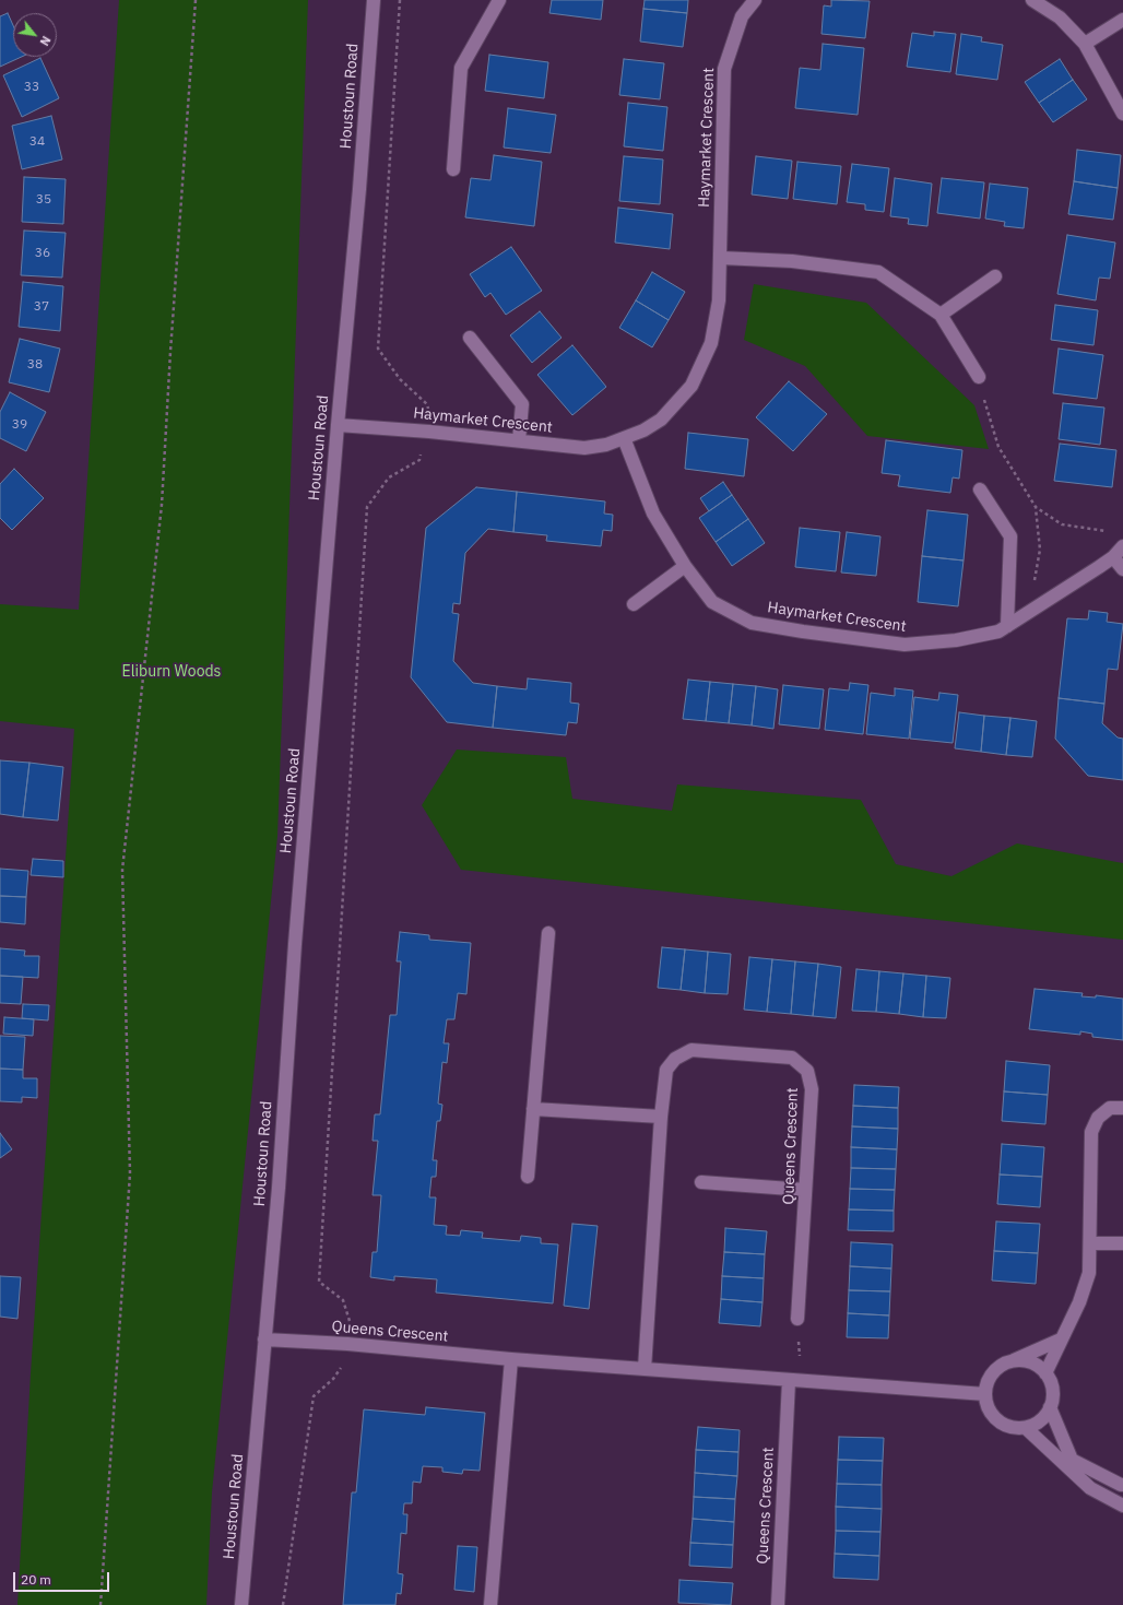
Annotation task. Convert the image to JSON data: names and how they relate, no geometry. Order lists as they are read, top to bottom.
{
  "streets": {
    "street": ["Houstoun Road", "Haymarket Crescent", "Queens Crescent"]
  },
  "crossings": [
    ["Houstoun Road", "Haymarket Crescent"],
    ["Houstoun Road", "Queens Crescent"]
  ],
  "parks": ["Eliburn Woods"],
  "house_numbers": [
    "33",
    "34",
    "35",
    "36",
    "37",
    "38",
    "39"
  ],
  "scale_bar": "20 m",
  "north": "bottom right"
}
